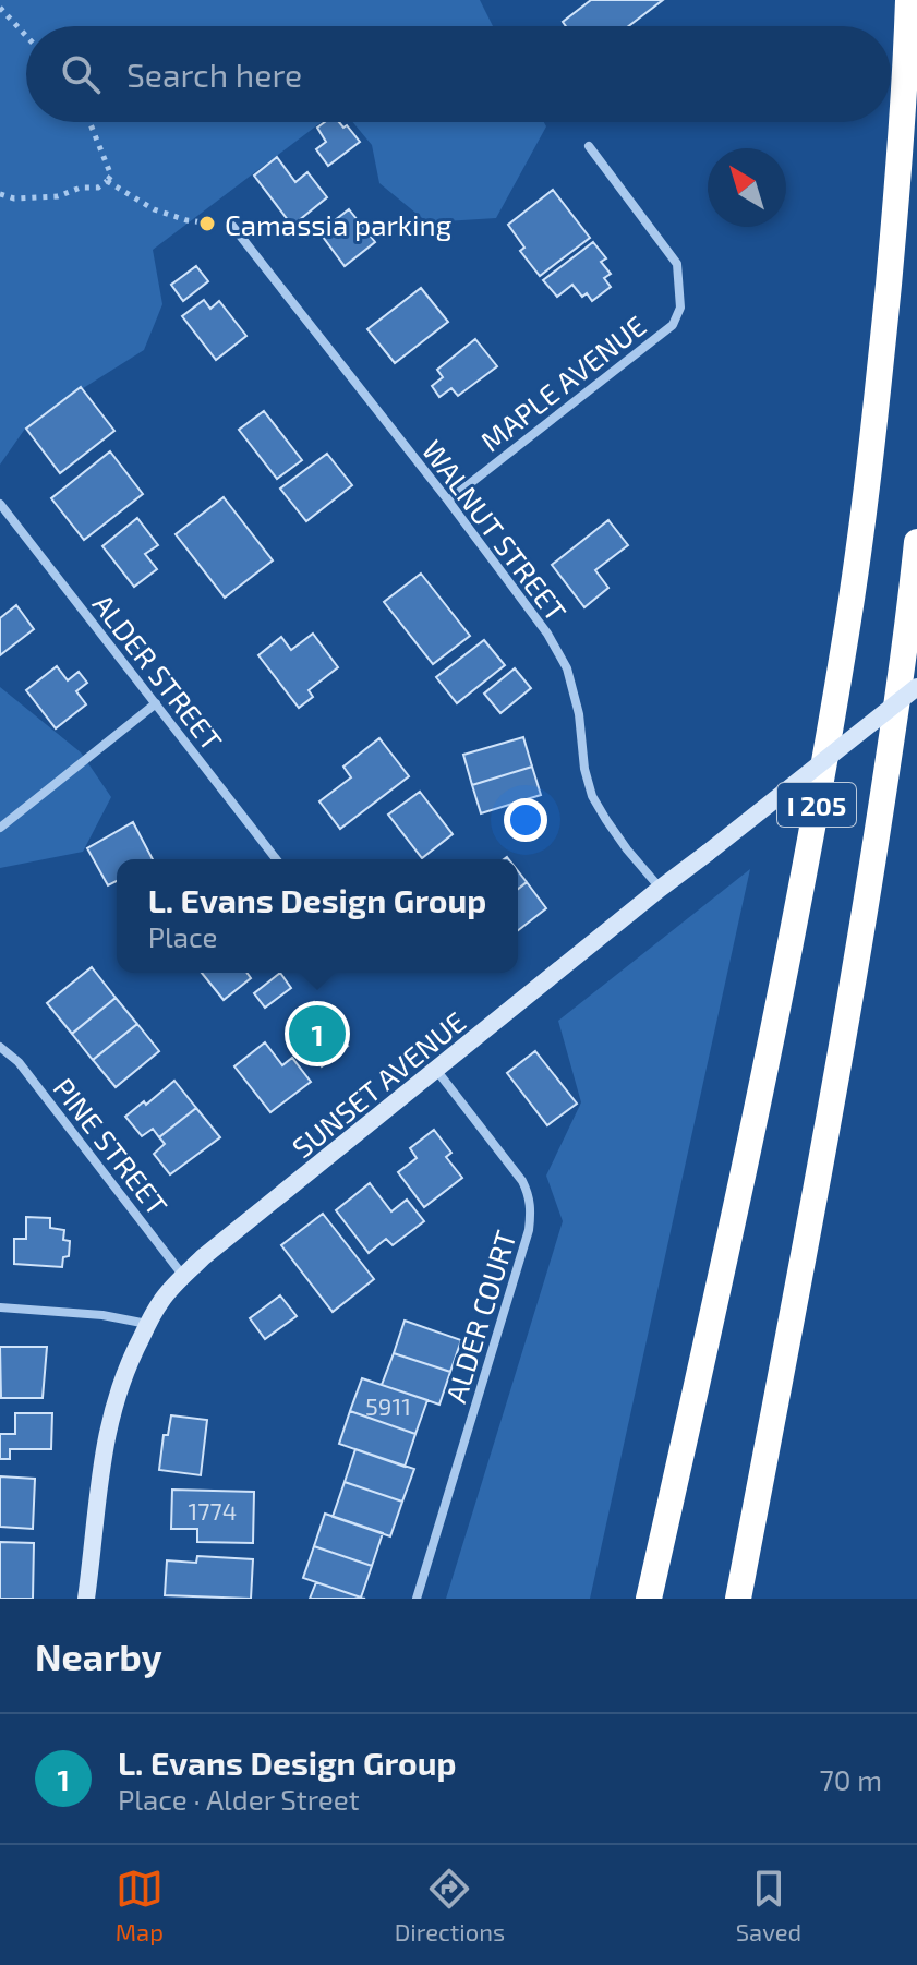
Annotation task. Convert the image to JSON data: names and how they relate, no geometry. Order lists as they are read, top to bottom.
{
  "streets": {
    "highway": ["I 205"],
    "main road": ["SUNSET AVENUE"],
    "street": [
      "MAPLE AVENUE",
      "WALNUT STREET",
      "ALDER STREET",
      "PINE STREET",
      "ALDER COURT"
    ]
  },
  "crossings": [
    ["MAPLE AVENUE", "WALNUT STREET"],
    ["WALNUT STREET", "SUNSET AVENUE"],
    ["SUNSET AVENUE", "PINE STREET"],
    ["SUNSET AVENUE", "ALDER COURT"]
  ],
  "places": ["Camassia parking"],
  "house_numbers": ["5911", "1774"],
  "north": "top left",
  "page": {
    "search": "Search here",
    "popup": ["L. Evans Design Group", "Place"],
    "pins": "1",
    "heading": "Nearby",
    "list": [
      {
        "mark": "1",
        "name": "L. Evans Design Group",
        "note": "Place · Alder Street",
        "value": "70 m"
      }
    ],
    "nav": ["Map", "Directions", "Saved"]
  }
}
